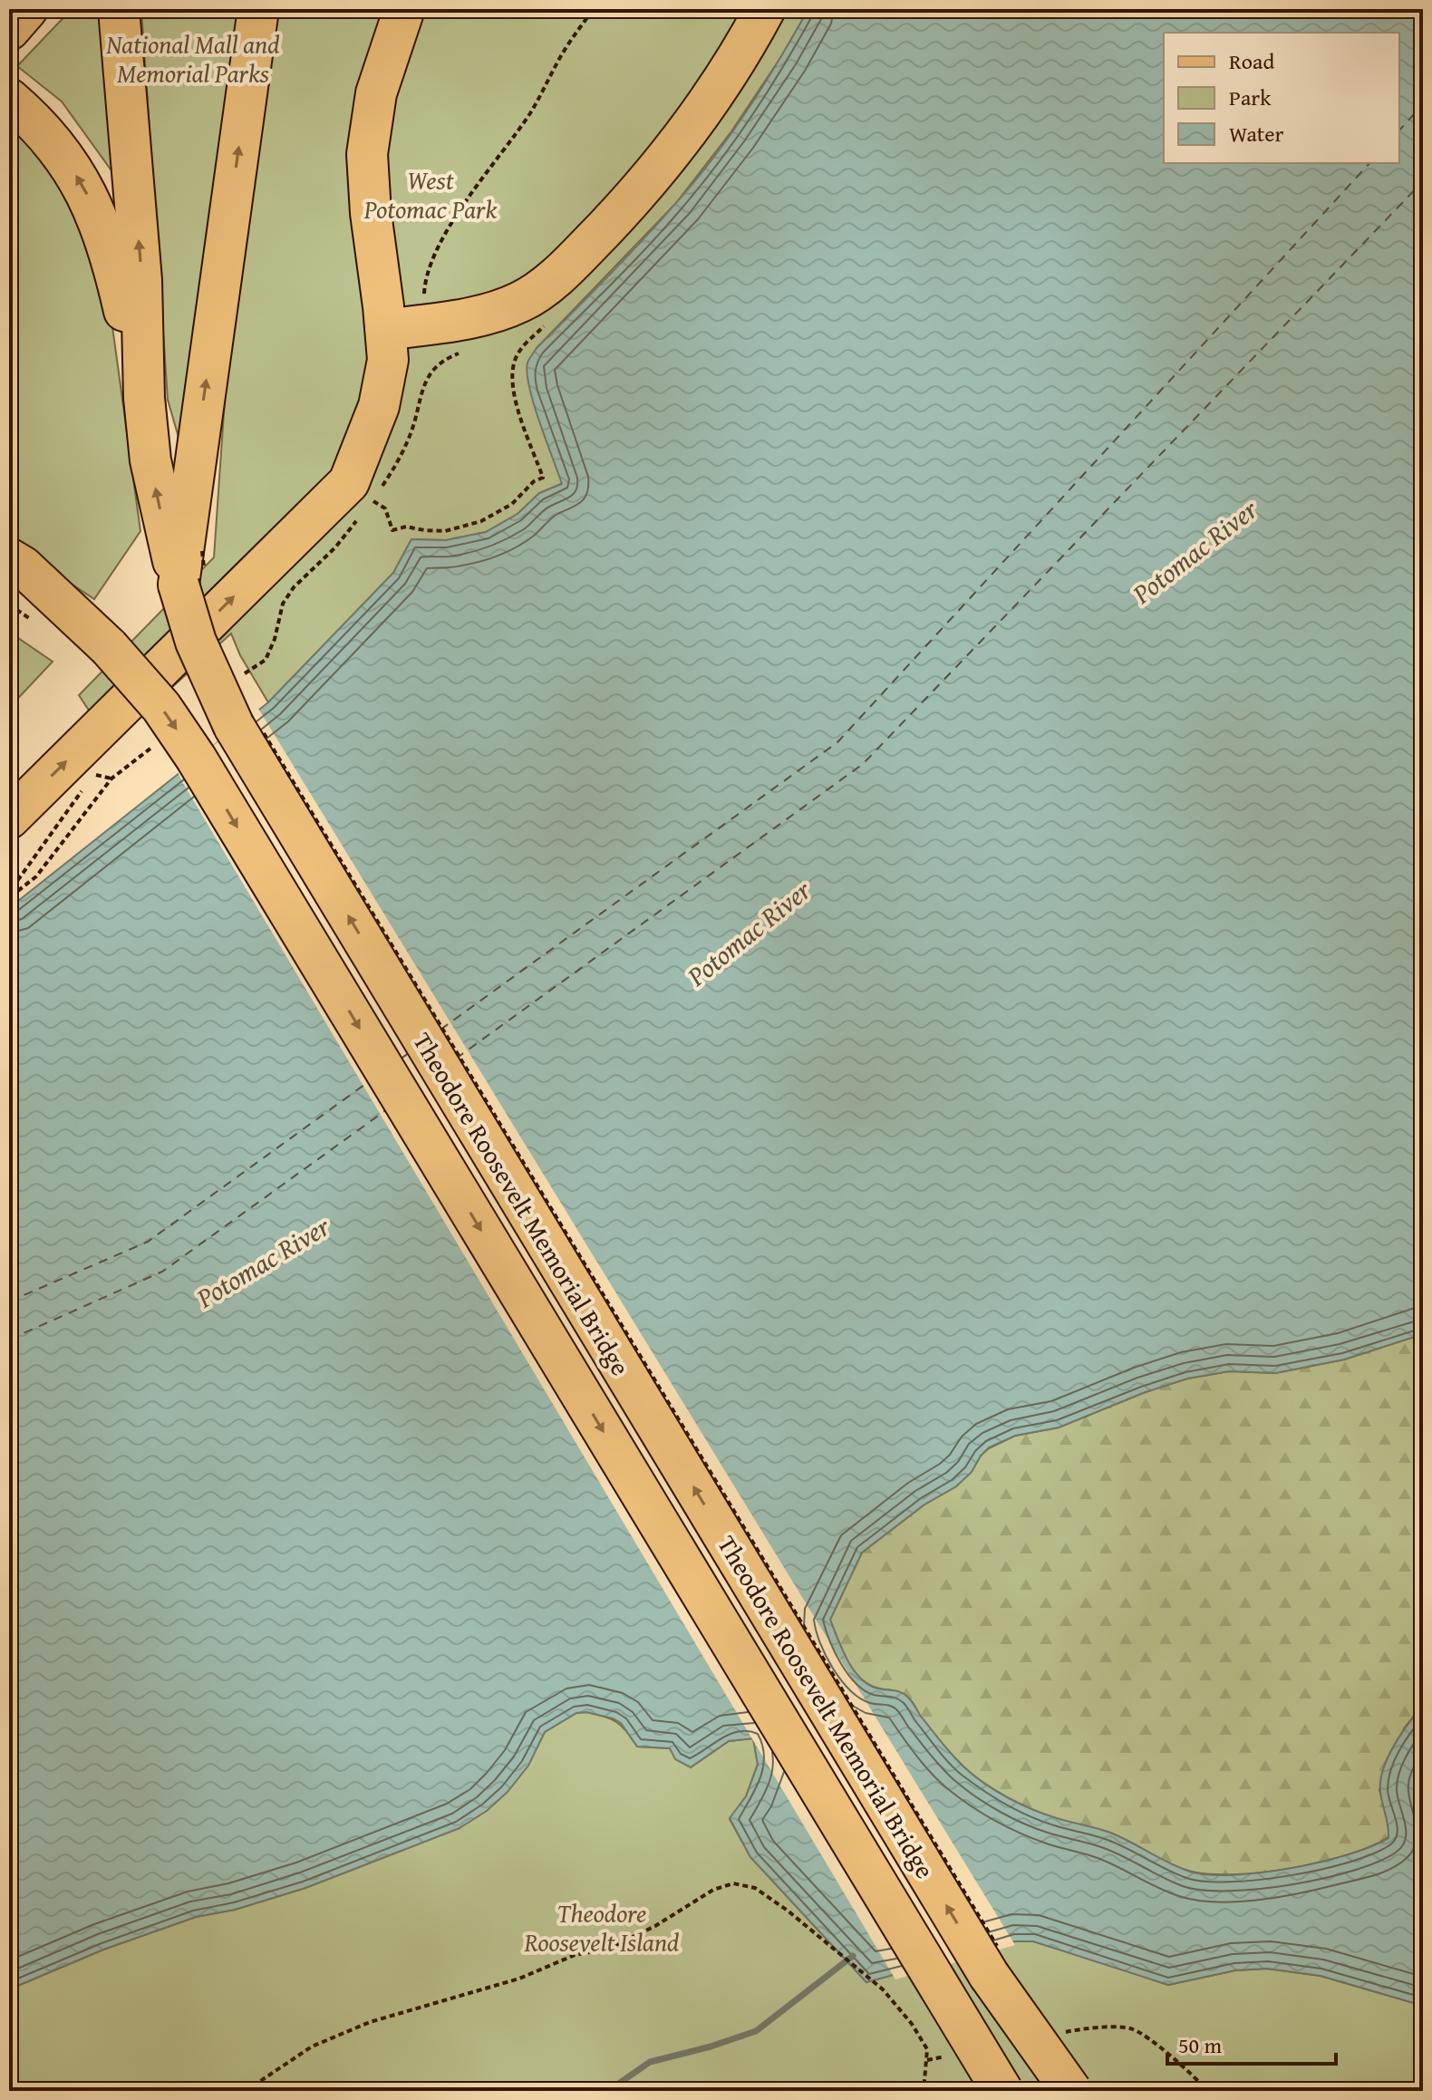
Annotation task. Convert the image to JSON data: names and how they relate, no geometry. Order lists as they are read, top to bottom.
{
  "streets": {
    "main road": ["Theodore Roosevelt Memorial Bridge"]
  },
  "water": ["Potomac River"],
  "parks": ["National Mall and Memorial Parks", "West Potomac Park", "Theodore Roosevelt Island"],
  "legend": ["Road", "Park", "Water"],
  "scale_bar": "50 m"
}
